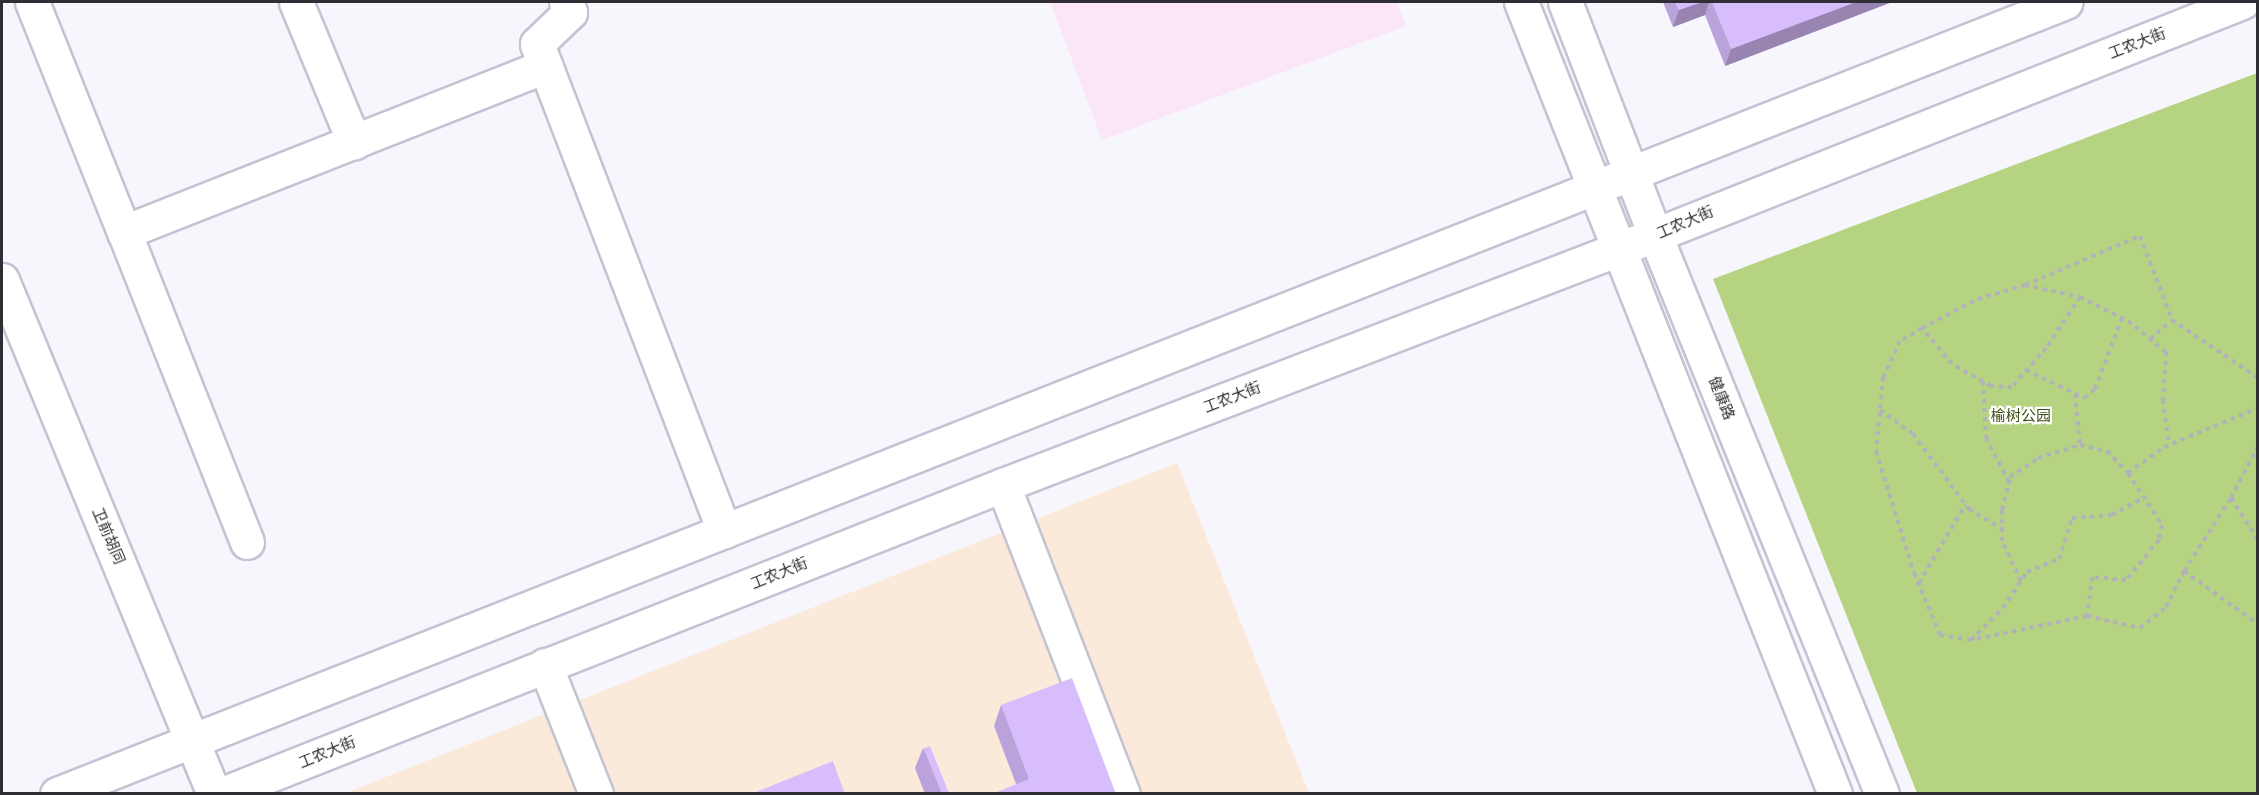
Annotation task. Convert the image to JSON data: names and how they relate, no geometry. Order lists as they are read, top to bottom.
{
  "streets": {
    "main road": ["工农大街", "健康路", "卫前胡同"]
  },
  "crossings": [
    ["工农大街", "健康路"]
  ],
  "parks": ["榆树公园"]
}
